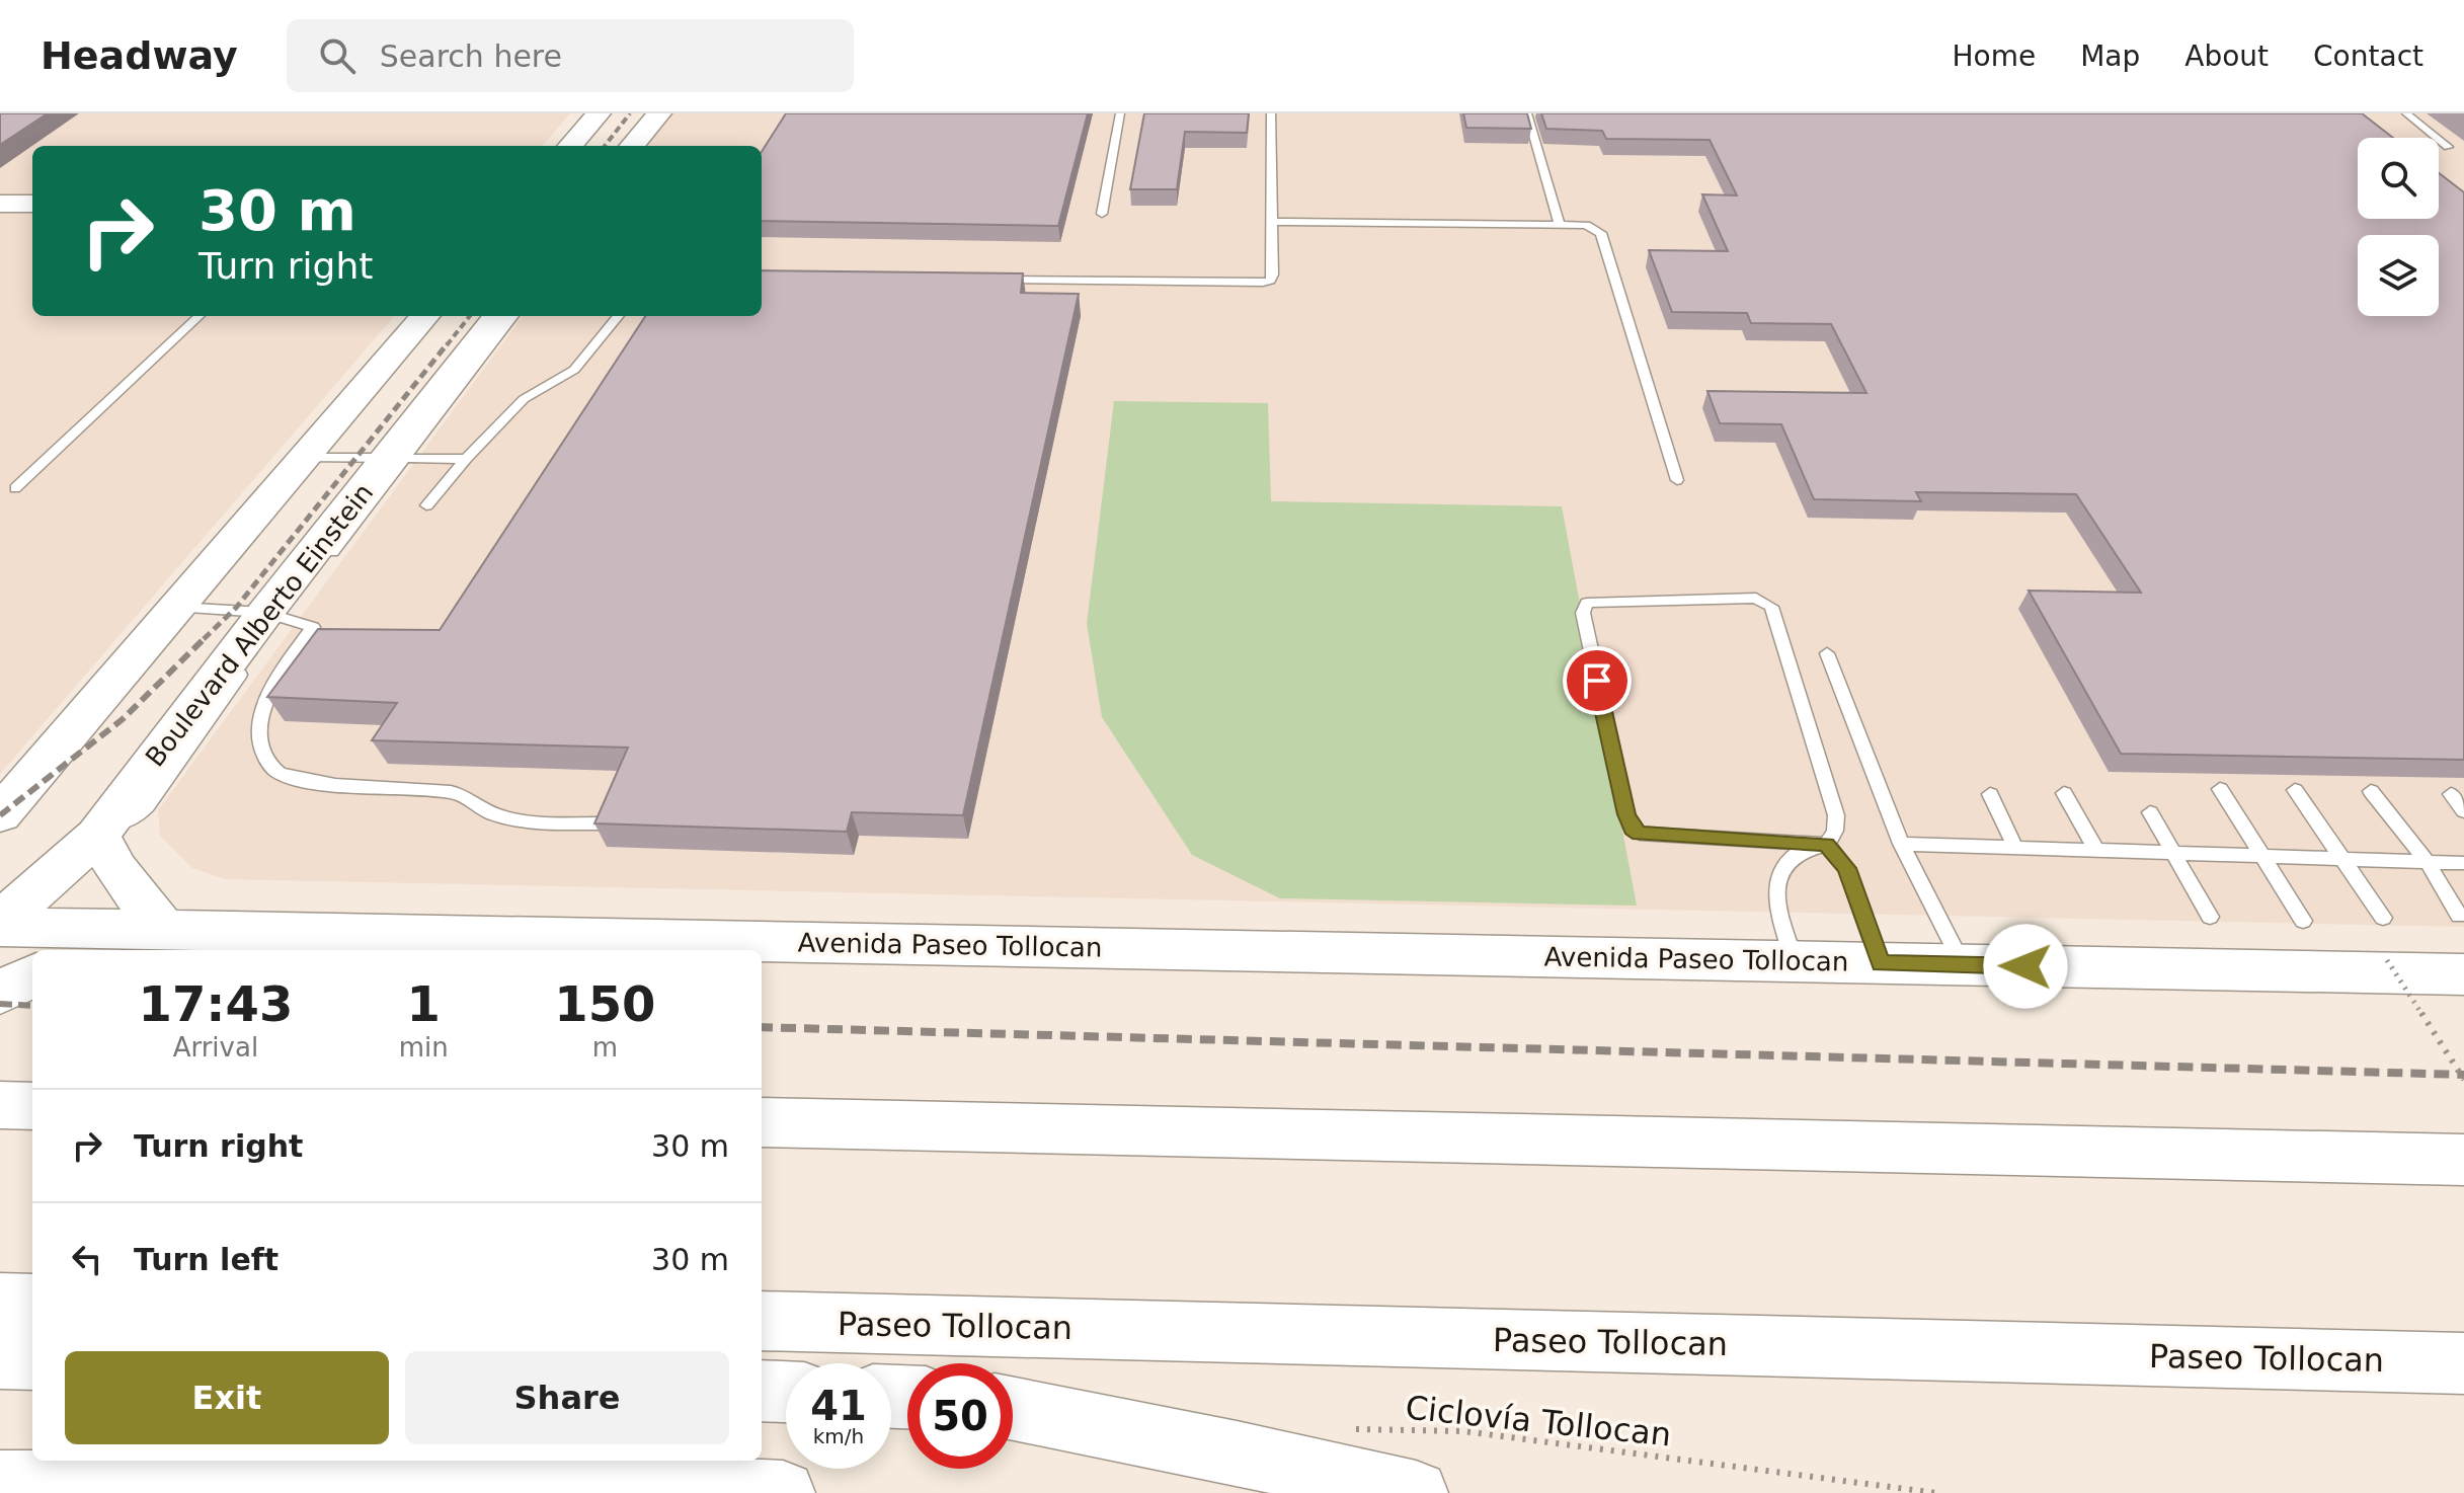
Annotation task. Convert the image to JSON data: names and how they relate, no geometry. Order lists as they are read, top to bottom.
{
  "streets": {
    "main road": ["Boulevard Alberto Einstein", "Avenida Paseo Tollocan", "Paseo Tollocan"],
    "path": ["Ciclovía Tollocan"]
  },
  "crossings": [
    ["Boulevard Alberto Einstein", "Avenida Paseo Tollocan"]
  ],
  "page": {
    "header": "Headway",
    "search": "Search here",
    "nav": [
      "Home",
      "Map",
      "About",
      "Contact"
    ],
    "turn": ["30 m", "Turn right"],
    "eta": [
      "17:43",
      "Arrival",
      "1",
      "min",
      "150",
      "m"
    ],
    "list": [
      {
        "name": "Turn right",
        "value": "30 m"
      },
      {
        "name": "Turn left",
        "value": "30 m"
      }
    ],
    "buttons": ["Exit", "Share"],
    "speed": "41 km/h",
    "limit": "50"
  }
}
